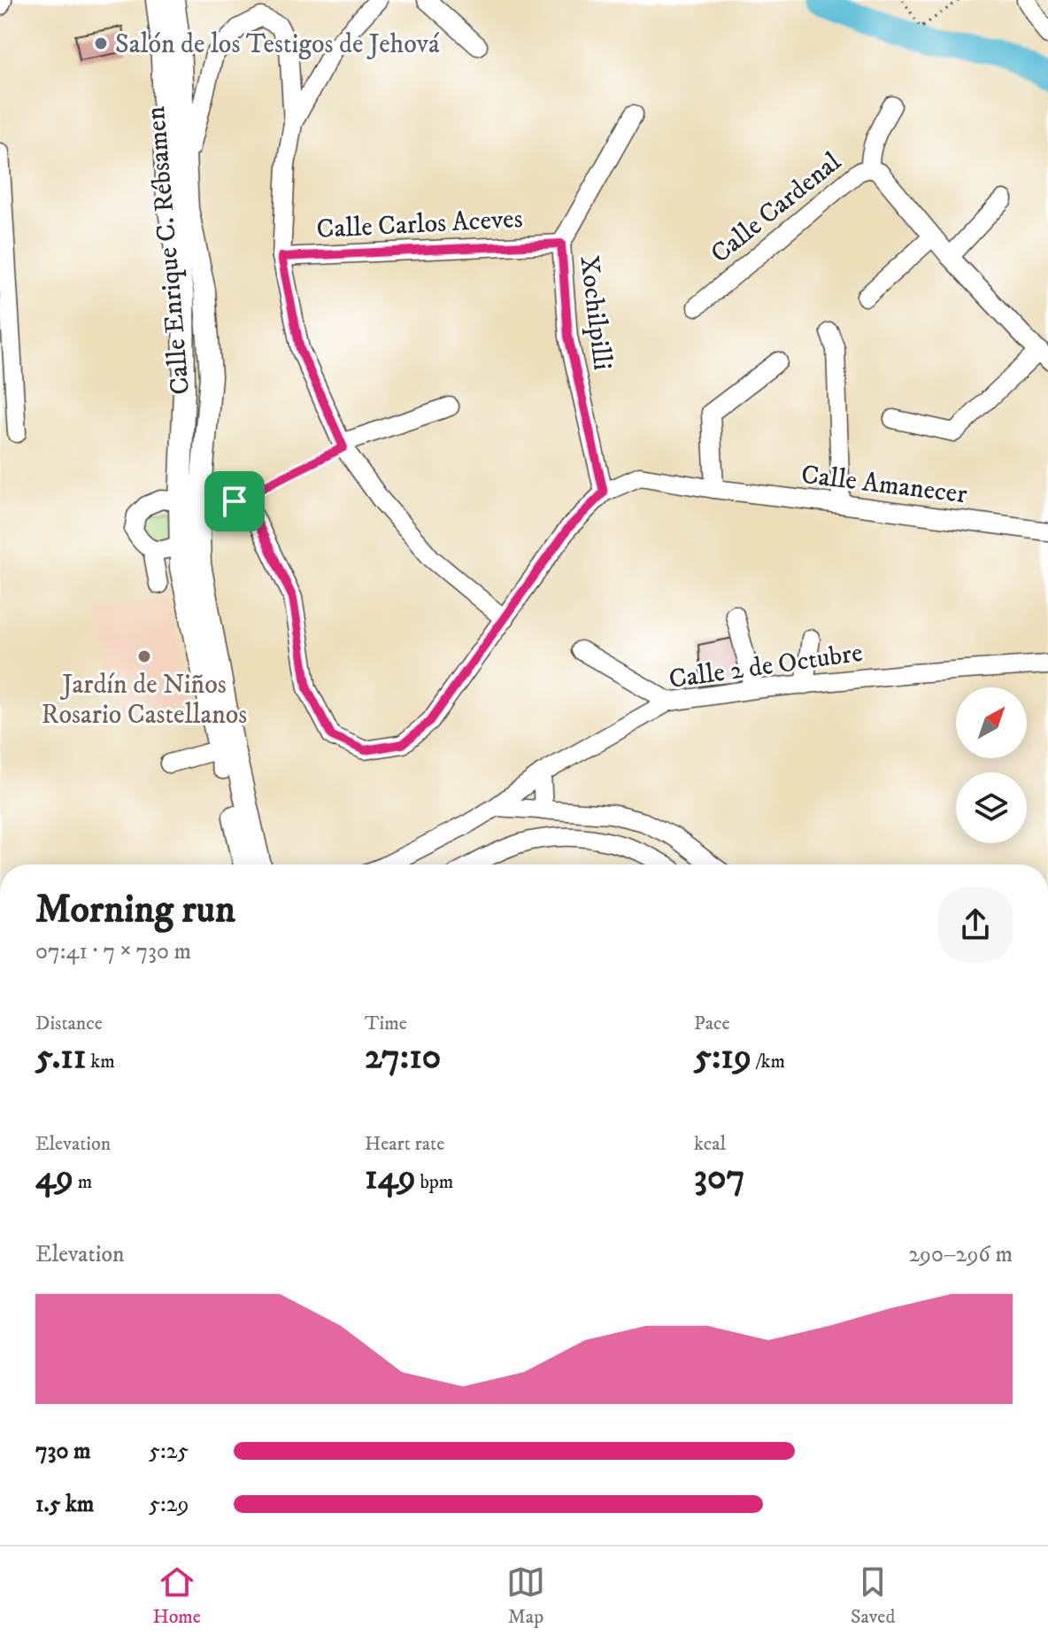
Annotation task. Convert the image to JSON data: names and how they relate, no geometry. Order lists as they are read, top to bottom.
{
  "streets": {
    "main road": ["Calle Enrique C. Rébsamen"],
    "street": [
      "Calle Cardenal",
      "Calle Carlos Aceves",
      "Xochilpilli",
      "Calle Amanecer",
      "Calle 2 de Octubre"
    ]
  },
  "crossings": [
    ["Calle Carlos Aceves", "Xochilpilli"],
    ["Xochilpilli", "Calle Amanecer"]
  ],
  "places": ["Salón de los Testigos de Jehová", "Jardín de Niños Rosario Castellanos"],
  "north": "top right",
  "page": {
    "heading": ["Morning run", "07:41 · 7 × 730 m"],
    "stats": [
      ["Distance", "5.11 km"],
      ["Time", "27:10"],
      ["Pace", "5:19 /km"],
      ["Elevation", "49 m"],
      ["Heart rate", "149 bpm"],
      ["kcal", "307"]
    ],
    "chart": ["Elevation", "290–296 m"],
    "list": [
      {
        "name": "730 m",
        "note": "5:25"
      },
      {
        "name": "1.5 km",
        "note": "5:29"
      }
    ],
    "tabs": ["Home", "Map", "Saved"]
  }
}
